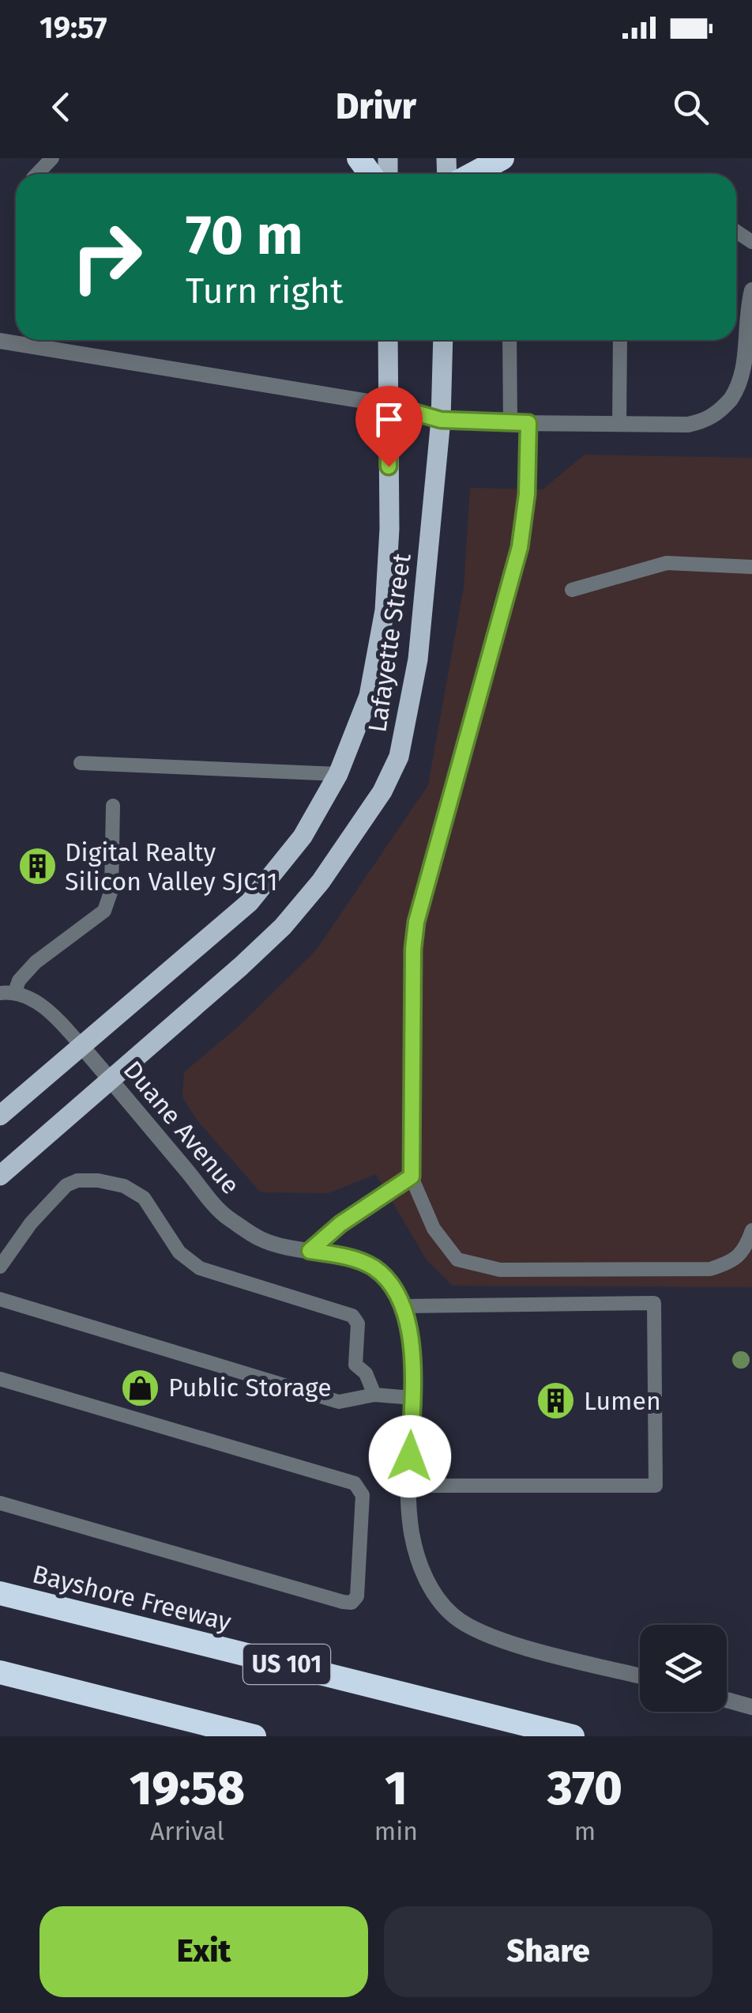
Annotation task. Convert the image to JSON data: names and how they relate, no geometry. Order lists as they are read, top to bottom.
{
  "streets": {
    "highway": ["Bayshore Freeway", "US 101"],
    "main road": ["Lafayette Street"],
    "street": ["Duane Avenue"]
  },
  "crossings": [
    ["Lafayette Street", "Duane Avenue"]
  ],
  "places": {
    "building": ["Digital Realty Silicon Valley SJC11", "Lumen"],
    "shop": ["Public Storage"]
  },
  "page": {
    "status": "19:57",
    "header": "Drivr",
    "turn": ["70 m", "Turn right"],
    "eta": [
      "19:58",
      "Arrival",
      "1",
      "min",
      "370",
      "m"
    ],
    "buttons": ["Exit", "Share"]
  }
}
